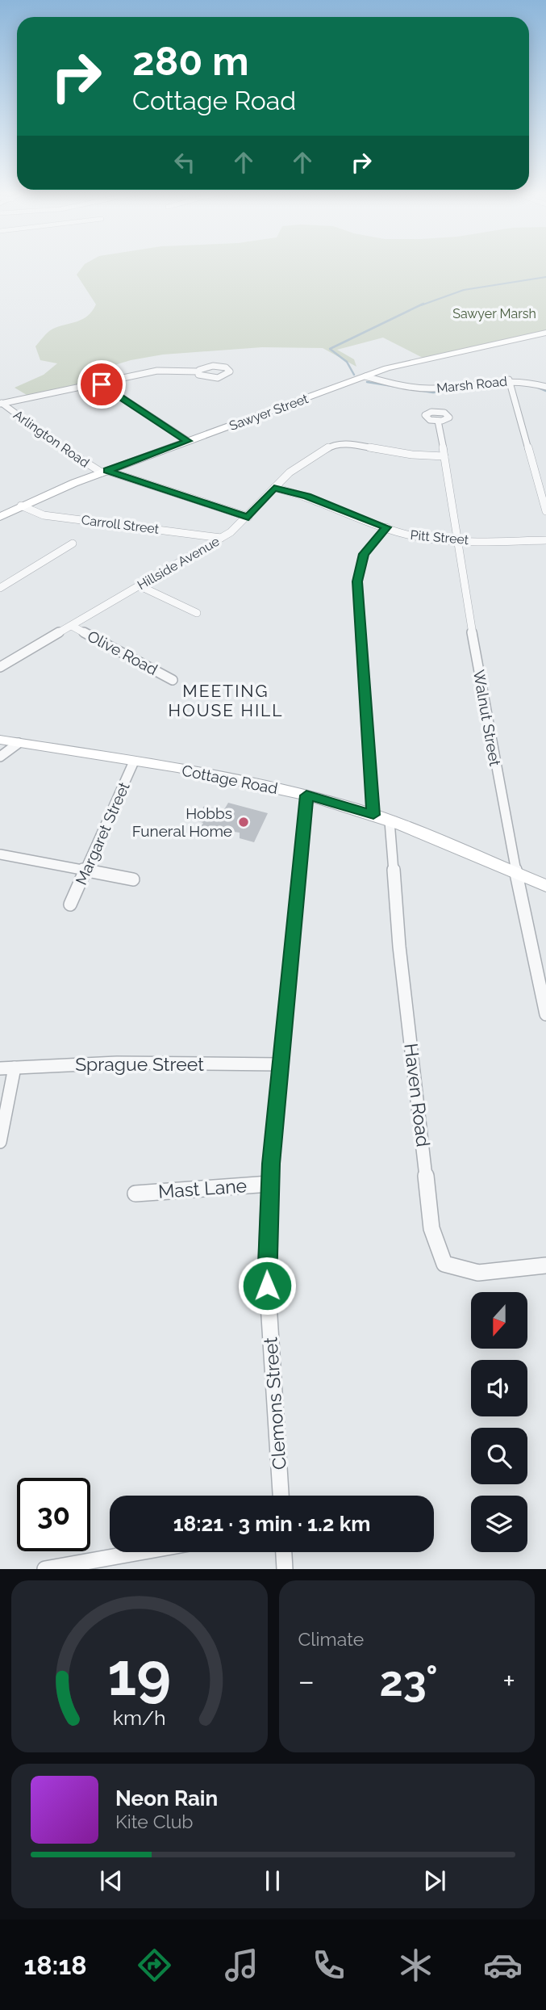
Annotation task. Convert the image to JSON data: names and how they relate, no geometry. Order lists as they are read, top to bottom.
{
  "streets": {
    "street": [
      "Marsh Road",
      "Sawyer Street",
      "Arlington Road",
      "Carroll Street",
      "Pitt Street",
      "Hillside Avenue",
      "Olive Road",
      "Walnut Street",
      "Cottage Road",
      "Margaret Street",
      "Sprague Street",
      "Haven Road",
      "Mast Lane",
      "Clemons Street"
    ]
  },
  "crossings": [
    ["Marsh Road", "Sawyer Street"],
    ["Sawyer Street", "Arlington Road"],
    ["Sawyer Street", "Carroll Street"],
    ["Carroll Street", "Hillside Avenue"],
    ["Pitt Street", "Hillside Avenue"],
    ["Pitt Street", "Walnut Street"],
    ["Hillside Avenue", "Olive Road"],
    ["Hillside Avenue", "Walnut Street"],
    ["Walnut Street", "Cottage Road"],
    ["Cottage Road", "Margaret Street"],
    ["Cottage Road", "Haven Road"],
    ["Cottage Road", "Clemons Street"],
    ["Sprague Street", "Clemons Street"],
    ["Mast Lane", "Clemons Street"]
  ],
  "districts": ["MEETING HOUSE HILL"],
  "parks": ["Sawyer Marsh"],
  "places": ["Hobbs Funeral Home"],
  "north": "bottom",
  "page": {
    "turn": ["280 m", "Cottage Road"],
    "limit": "30",
    "trip": "18:21 · 3 min · 1.2 km",
    "tile": "Climate",
    "heat": ["−", "23°", "+"],
    "song": ["Neon Rain", "Kite Club"],
    "tabs": "18:18",
    "gauge": ["19", "km/h"]
  }
}
